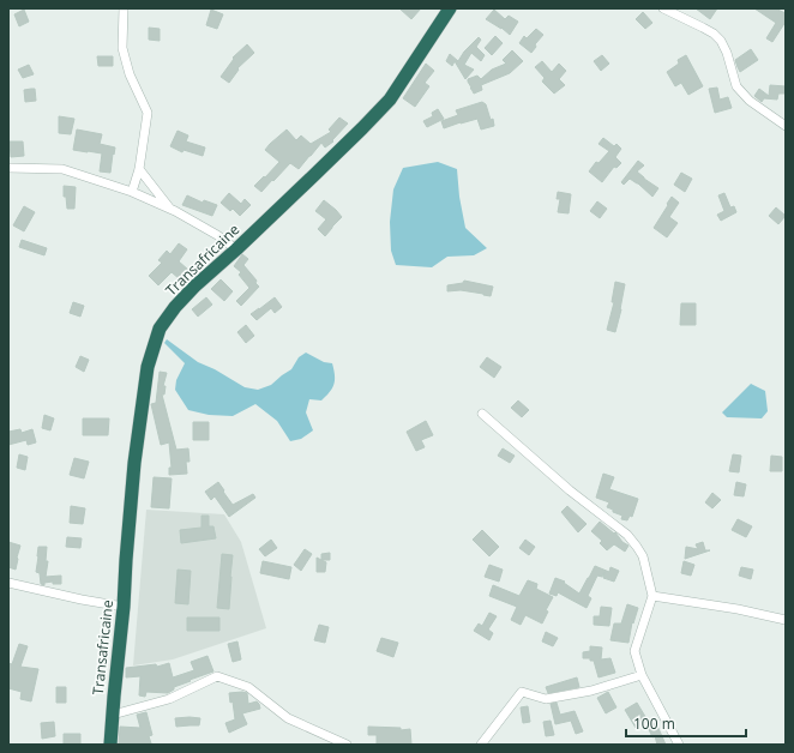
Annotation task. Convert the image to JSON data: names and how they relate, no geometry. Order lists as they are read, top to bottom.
{
  "streets": {
    "highway": ["Transafricaine"]
  },
  "scale_bar": "100 m"
}
